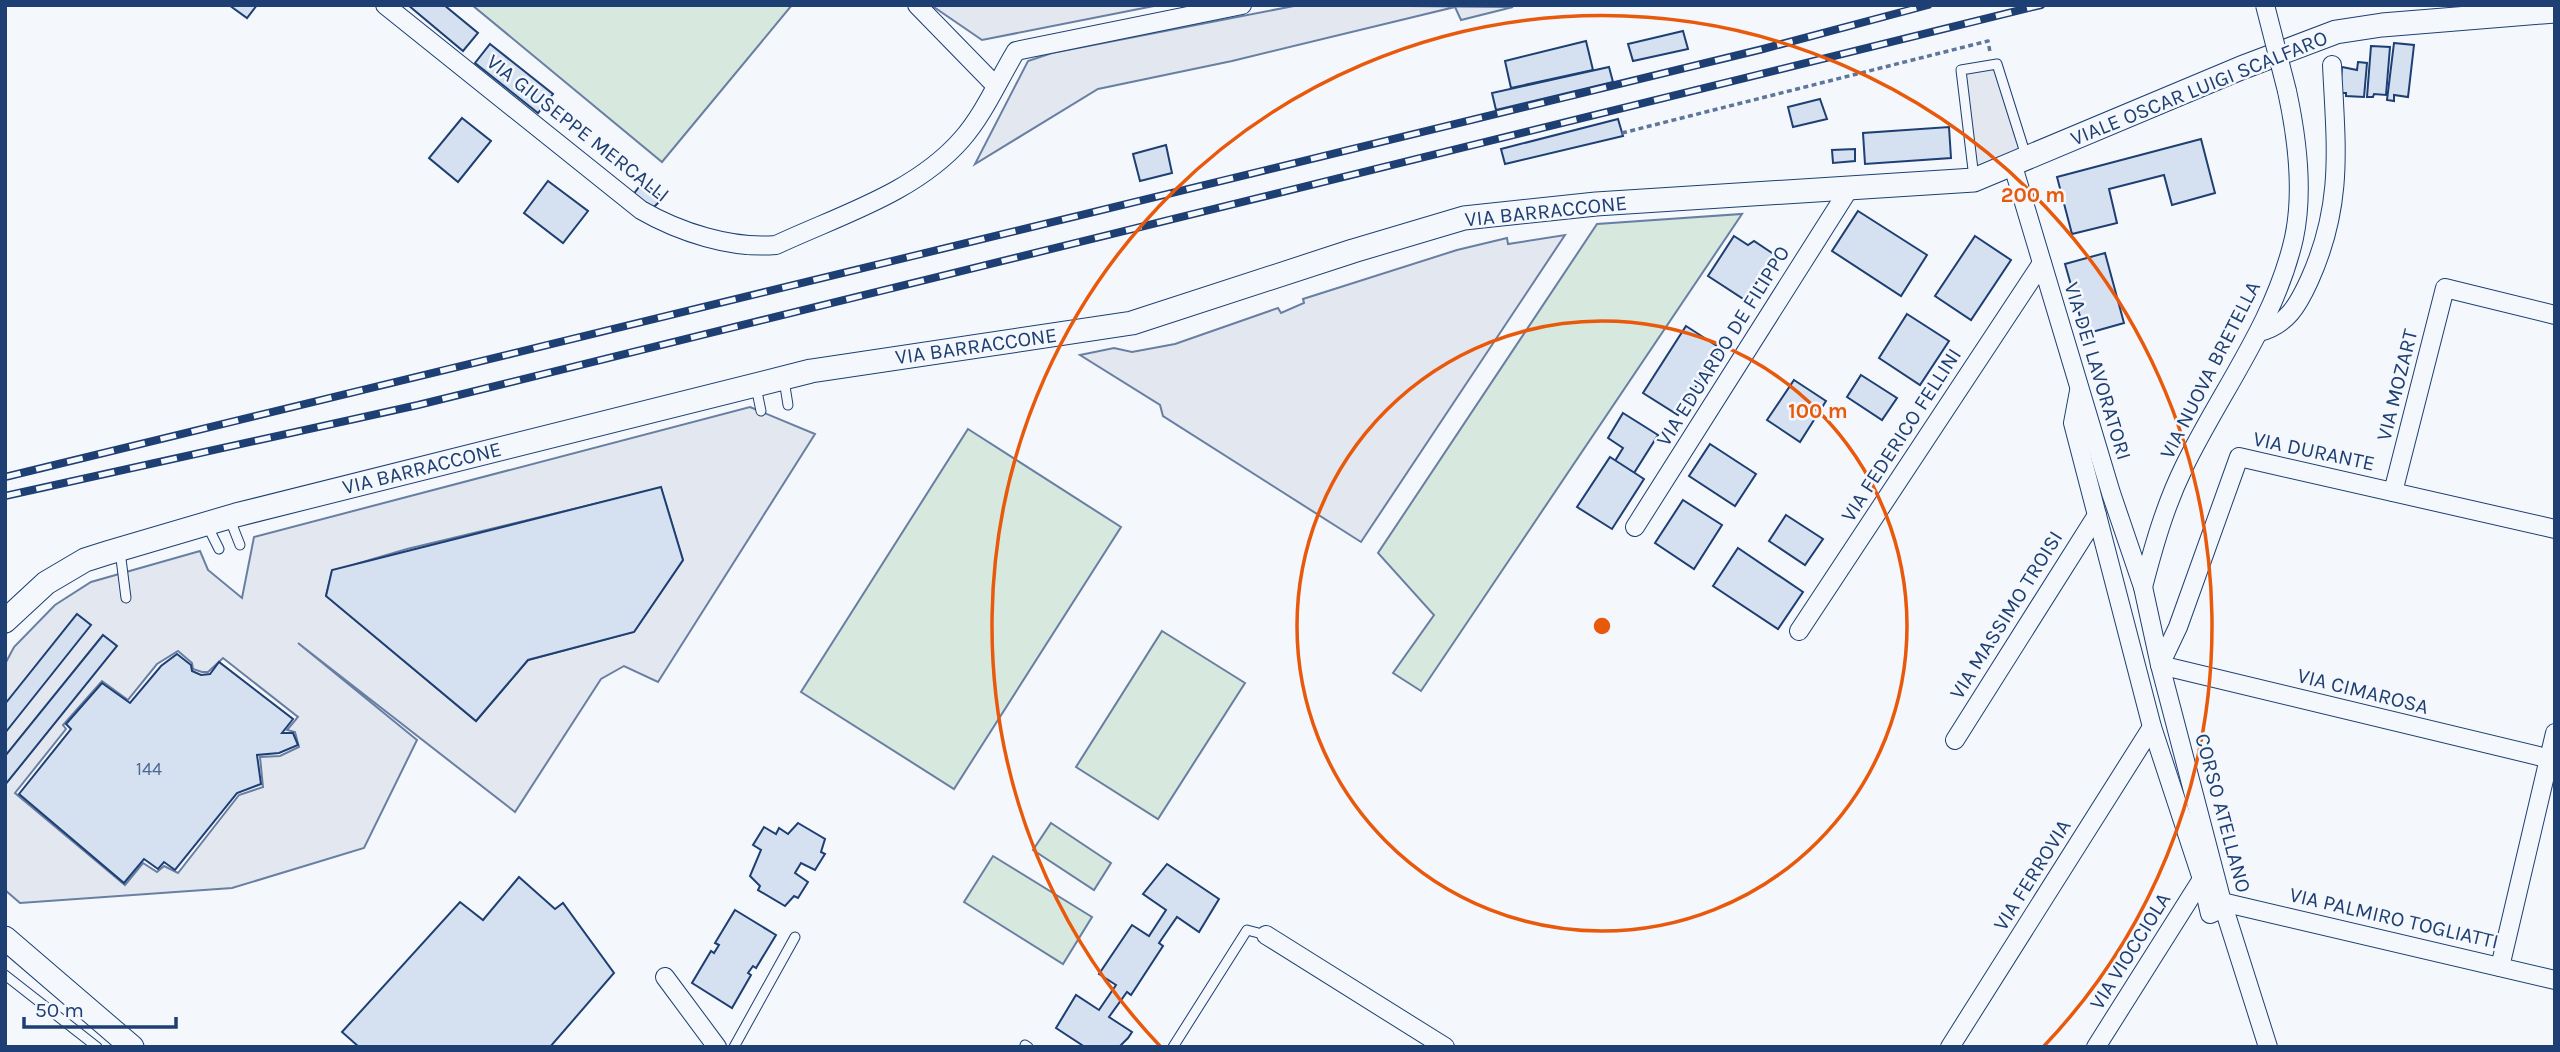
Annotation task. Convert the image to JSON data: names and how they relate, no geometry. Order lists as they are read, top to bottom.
{
  "streets": {
    "street": [
      "VIALE OSCAR LUIGI SCALFARO",
      "VIA GIUSEPPE MERCALLI",
      "VIA BARRACCONE",
      "VIA EDUARDO DE FILIPPO",
      "VIA NUOVA BRETELLA",
      "VIA DEI LAVORATORI",
      "VIA MOZART",
      "VIA FEDERICO FELLINI",
      "VIA DURANTE",
      "VIA MASSIMO TROISI",
      "VIA CIMAROSA",
      "CORSO ATELLANO",
      "VIA FERROVIA",
      "VIA PALMIRO TOGLIATTI",
      "VIA VIOCCIOLA"
    ]
  },
  "crossings": [
    ["VIALE OSCAR LUIGI SCALFARO", "VIA BARRACCONE"],
    ["VIALE OSCAR LUIGI SCALFARO", "VIA DEI LAVORATORI"],
    ["VIA BARRACCONE", "VIA EDUARDO DE FILIPPO"],
    ["VIA NUOVA BRETELLA", "VIA DEI LAVORATORI"],
    ["VIA NUOVA BRETELLA", "CORSO ATELLANO"],
    ["VIA DEI LAVORATORI", "VIA FEDERICO FELLINI"],
    ["VIA DEI LAVORATORI", "CORSO ATELLANO"],
    ["VIA MOZART", "VIA DURANTE"],
    ["VIA DURANTE", "VIA CIMAROSA"],
    ["VIA DURANTE", "CORSO ATELLANO"],
    ["VIA CIMAROSA", "CORSO ATELLANO"],
    ["CORSO ATELLANO", "VIA PALMIRO TOGLIATTI"],
    ["VIA PALMIRO TOGLIATTI", "VIA VIOCCIOLA"]
  ],
  "house_numbers": ["144"],
  "scale_bar": "50 m",
  "rings": ["200 m", "100 m"]
}
